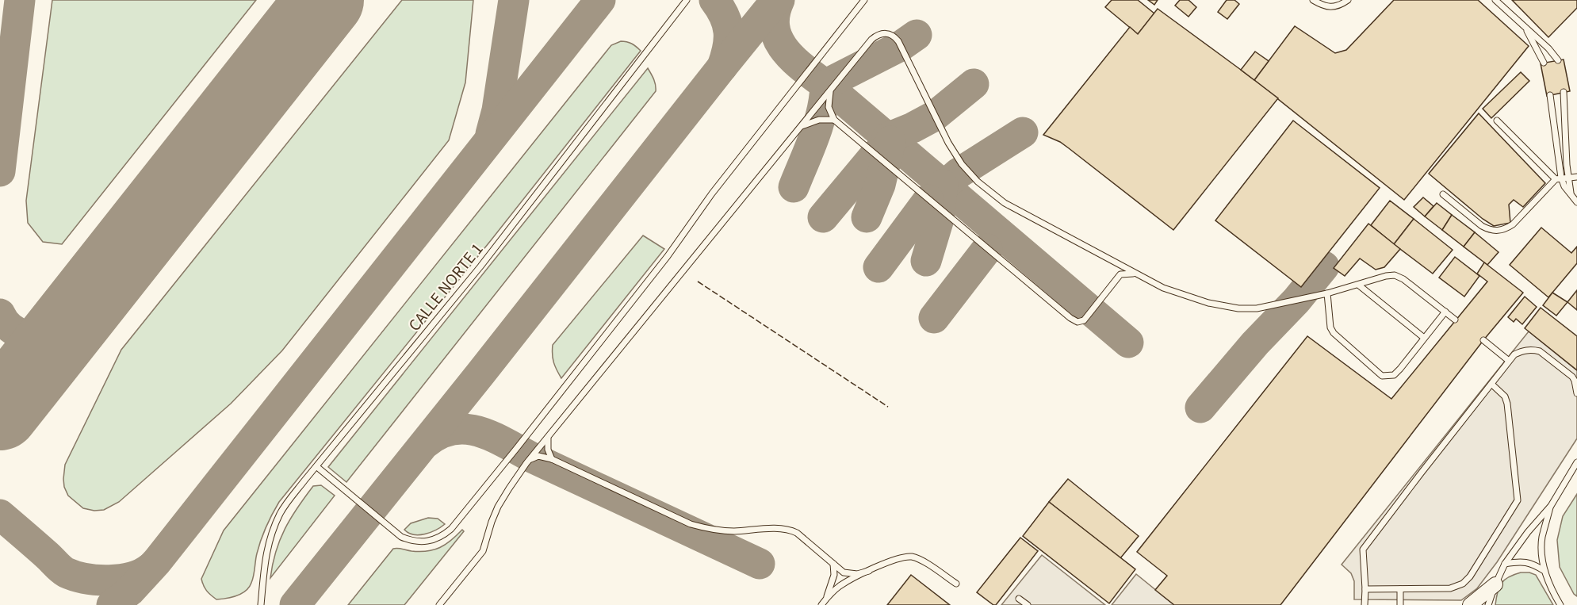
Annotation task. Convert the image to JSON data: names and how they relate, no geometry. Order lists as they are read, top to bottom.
{
  "streets": {
    "lane": ["CALLE NORTE 1"]
  }
}
